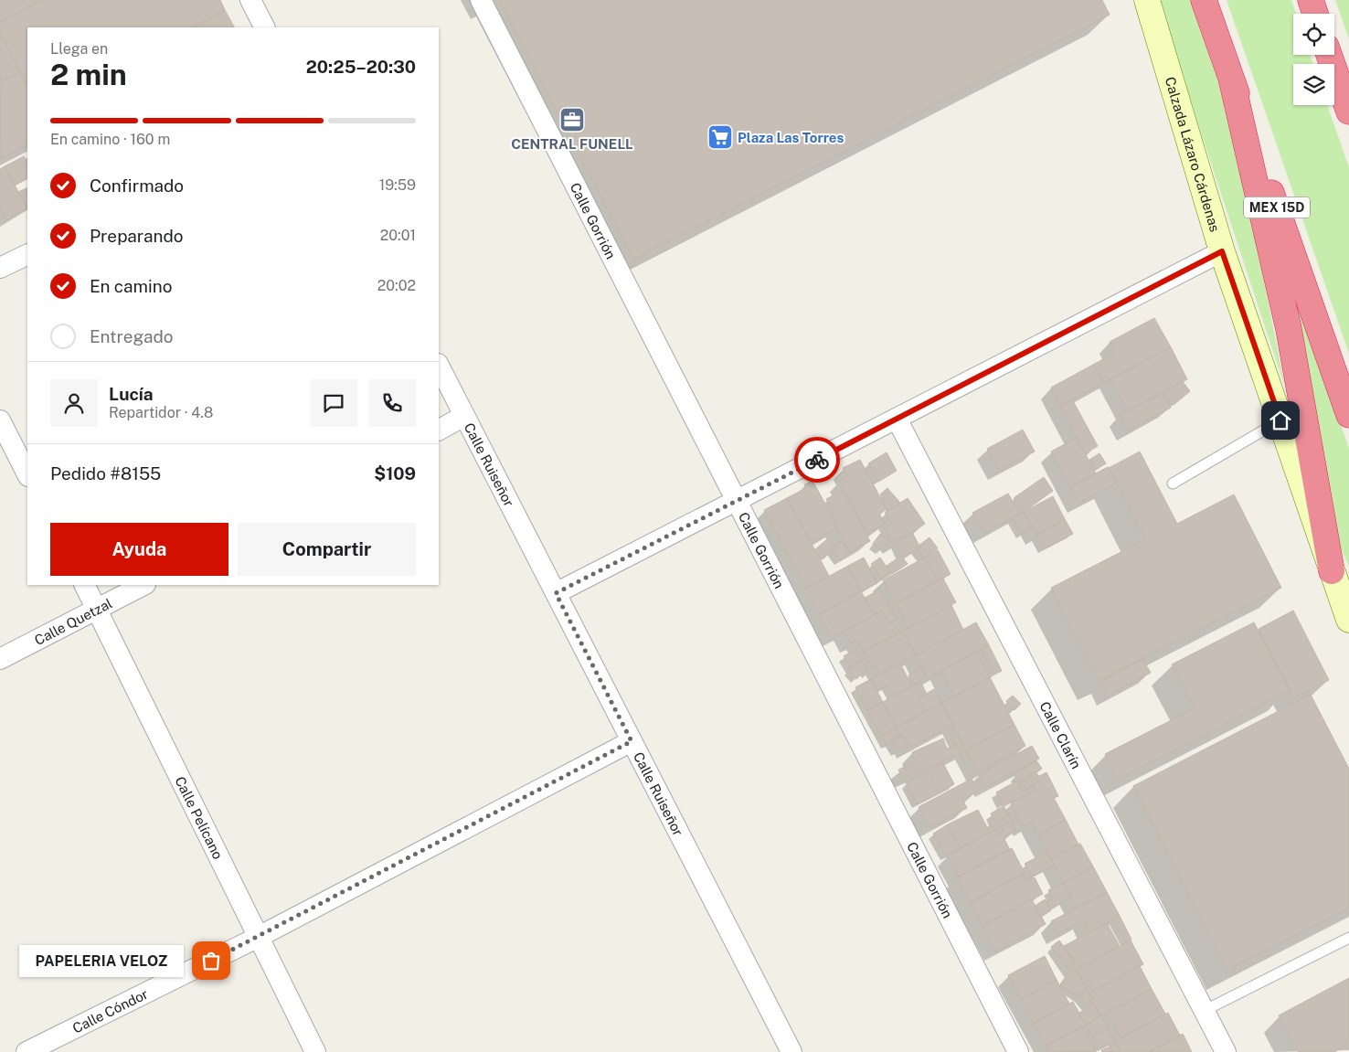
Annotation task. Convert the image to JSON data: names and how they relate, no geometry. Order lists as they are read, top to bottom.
{
  "streets": {
    "highway": ["MEX 15D"],
    "main road": ["Calzada Lázaro Cárdenas"],
    "street": [
      "Calle Gorrión",
      "Calle Ruiseñor",
      "Calle Quetzal",
      "Calle Clarín",
      "Calle Pelícano",
      "Calle Cóndor"
    ]
  },
  "crossings": [
    ["Calle Ruiseñor", "Calle Cóndor"],
    ["Calle Quetzal", "Calle Pelícano"],
    ["Calle Pelícano", "Calle Cóndor"]
  ],
  "places": {
    "office": ["CENTRAL FUNELL"],
    "supermarket": ["Plaza Las Torres"],
    "other": ["PAPELERIA VELOZ"]
  },
  "page": {
    "heading": ["2 min", "Llega en", "20:25–20:30"],
    "panel": [
      "Lucía",
      "Repartidor · 4.8",
      "Pedido #8155",
      "$109"
    ],
    "bar": "En camino · 160 m",
    "list": [
      ["Confirmado", "19:59"],
      ["Preparando", "20:01"],
      ["En camino", "20:02"],
      "Entregado"
    ],
    "buttons": ["Ayuda", "Compartir"],
    "bubble": "PAPELERIA VELOZ"
  }
}
